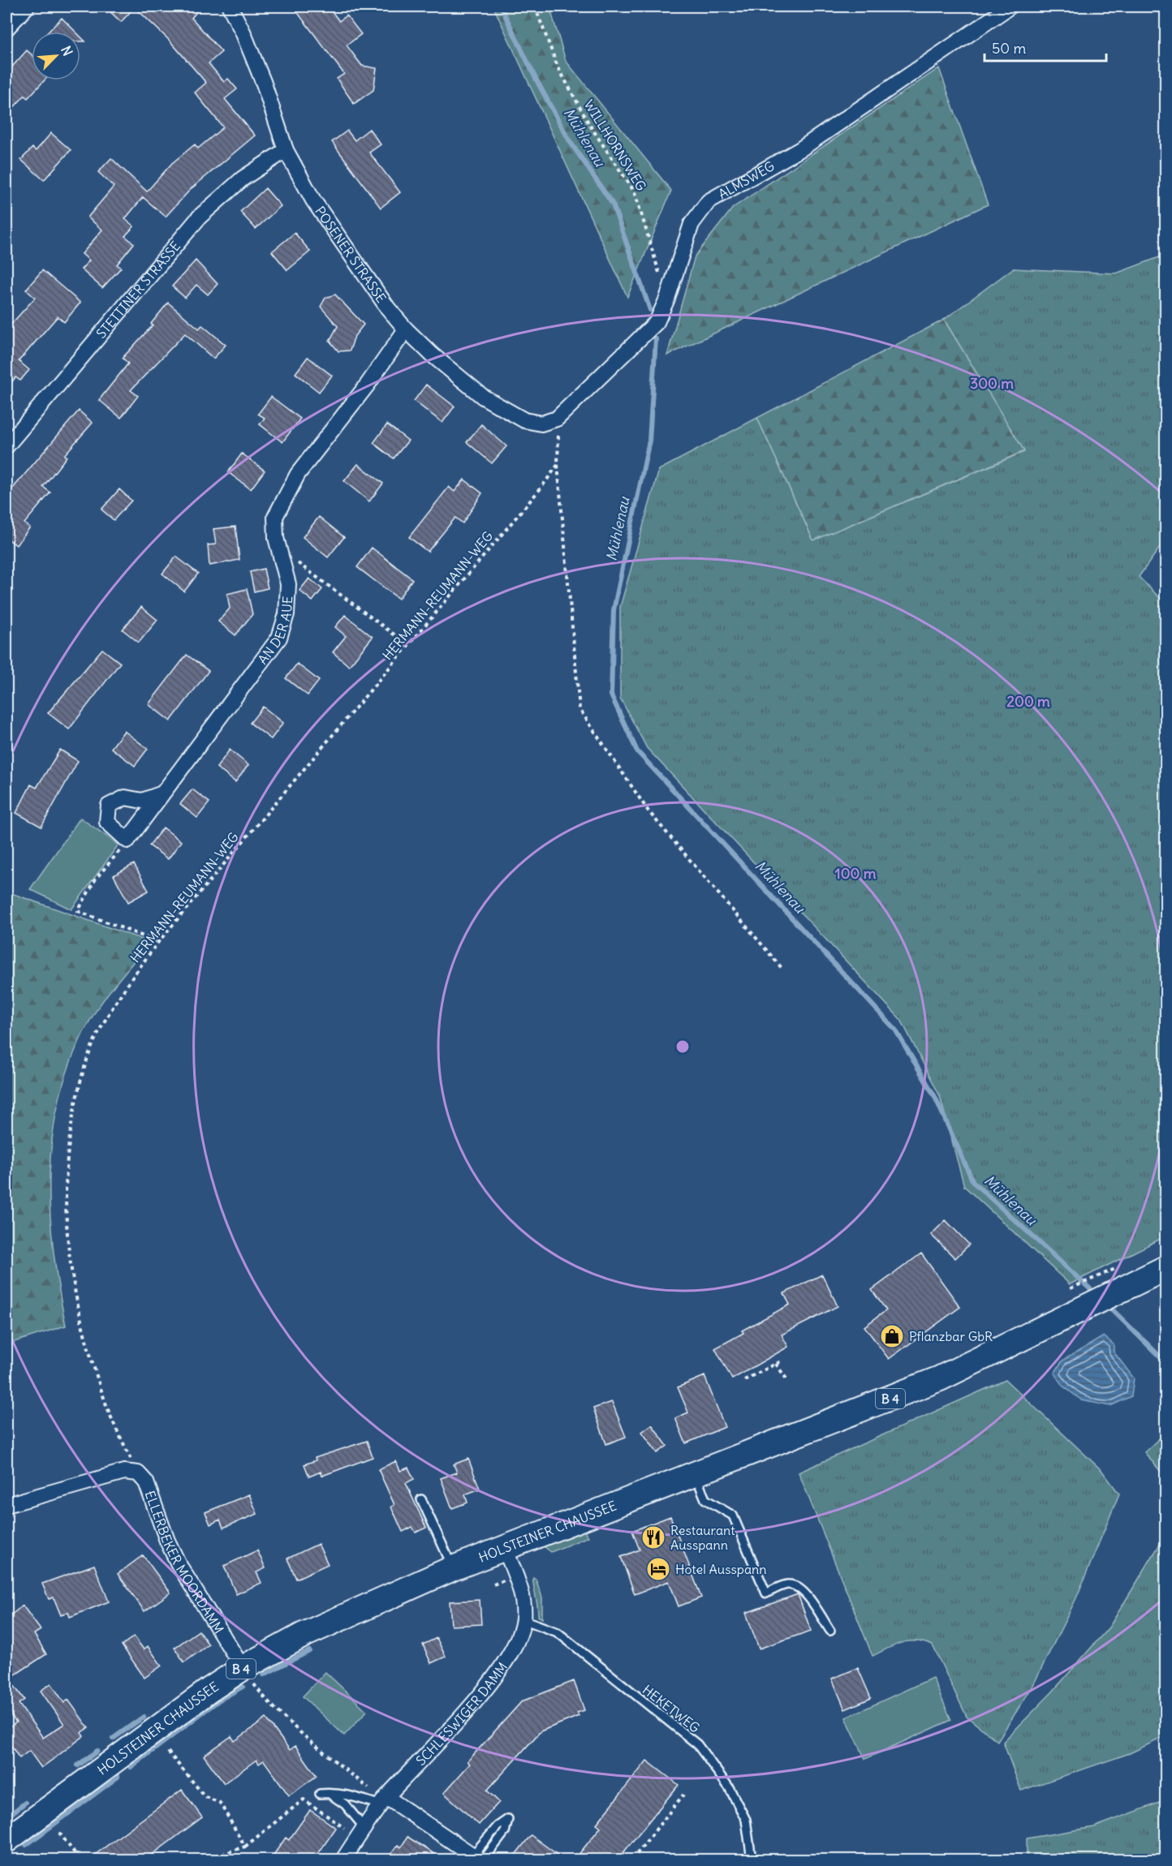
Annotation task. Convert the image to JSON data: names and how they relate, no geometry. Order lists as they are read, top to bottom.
{
  "streets": {
    "main road": ["B 4", "HOLSTEINER CHAUSSEE"],
    "street": [
      "ALMSWEG",
      "POSENER STRASSE",
      "STETTINER STRASSE",
      "AN DER AUE",
      "ELLERBEKER MOORDAMM",
      "SCHLESWIGER DAMM"
    ],
    "lane": ["HEKETWEG"],
    "path": ["WILLHORNSWEG", "HERMANN-REUMANN-WEG"]
  },
  "crossings": [
    ["WILLHORNSWEG", "ALMSWEG"],
    ["ALMSWEG", "POSENER STRASSE"],
    ["POSENER STRASSE", "STETTINER STRASSE"],
    ["POSENER STRASSE", "AN DER AUE"],
    ["HERMANN-REUMANN-WEG", "ELLERBEKER MOORDAMM"],
    ["HOLSTEINER CHAUSSEE", "ELLERBEKER MOORDAMM"],
    ["HOLSTEINER CHAUSSEE", "SCHLESWIGER DAMM"],
    ["HEKETWEG", "SCHLESWIGER DAMM"]
  ],
  "water": ["Mühlenau"],
  "places": {
    "shop": ["Pflanzbar GbR"],
    "restaurant": ["Restaurant Ausspann"],
    "hotel": ["Hotel Ausspann"]
  },
  "scale_bar": "50 m",
  "north": "top right",
  "rings": ["300 m", "200 m", "100 m"]
}
